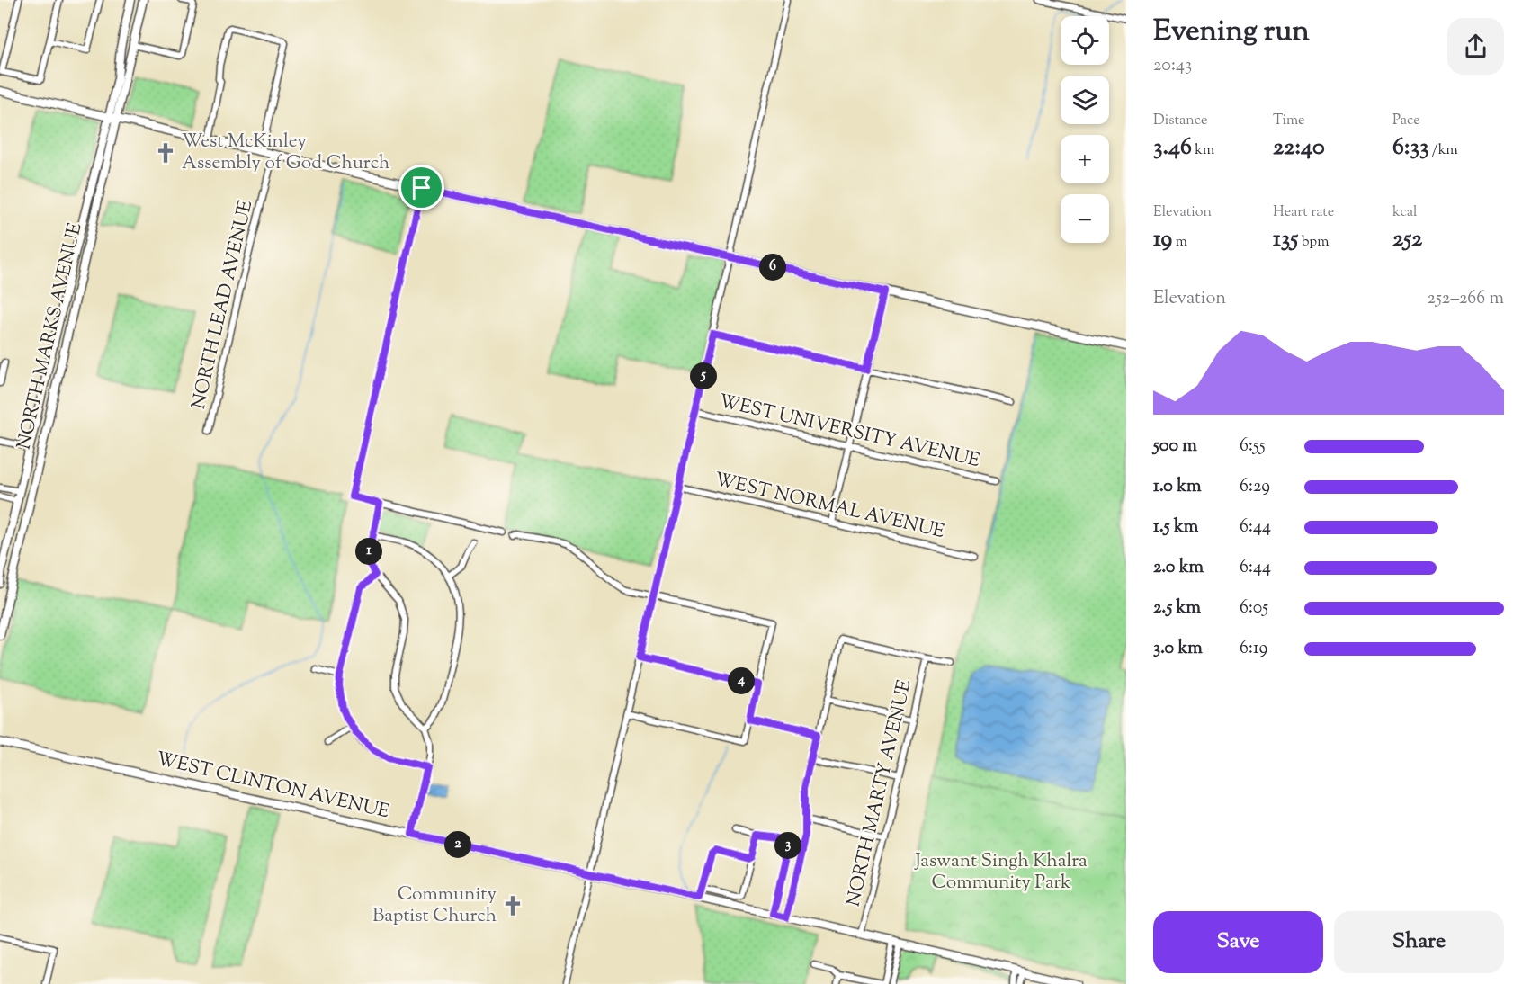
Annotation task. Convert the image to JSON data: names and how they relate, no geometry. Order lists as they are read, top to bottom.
{
  "streets": {
    "main road": ["NORTH MARKS AVENUE", "WEST CLINTON AVENUE"],
    "street": [
      "NORTH LEAD AVENUE",
      "WEST UNIVERSITY AVENUE",
      "WEST NORMAL AVENUE",
      "NORTH MARTY AVENUE"
    ]
  },
  "crossings": [
    ["WEST CLINTON AVENUE", "NORTH MARTY AVENUE"]
  ],
  "parks": ["Jaswant Singh Khalra Community Park"],
  "places": {
    "church": ["West McKinley Assembly of God Church", "Community Baptist Church"]
  },
  "page": {
    "heading": ["Evening run", "20:43"],
    "map_buttons": ["+", "−"],
    "stats": [
      ["Distance", "3.46 km"],
      ["Time", "22:40"],
      ["Pace", "6:33 /km"],
      ["Elevation", "19 m"],
      ["Heart rate", "135 bpm"],
      ["kcal", "252"]
    ],
    "pins": [
      "6",
      "5",
      "1",
      "4",
      "2",
      "3"
    ],
    "chart": ["Elevation", "252–266 m"],
    "list": [
      {
        "name": "500 m",
        "note": "6:55"
      },
      {
        "name": "1.0 km",
        "note": "6:29"
      },
      {
        "name": "1.5 km",
        "note": "6:44"
      },
      {
        "name": "2.0 km",
        "note": "6:44"
      },
      {
        "name": "2.5 km",
        "note": "6:05"
      },
      {
        "name": "3.0 km",
        "note": "6:19"
      }
    ],
    "buttons": ["Save", "Share"]
  }
}
